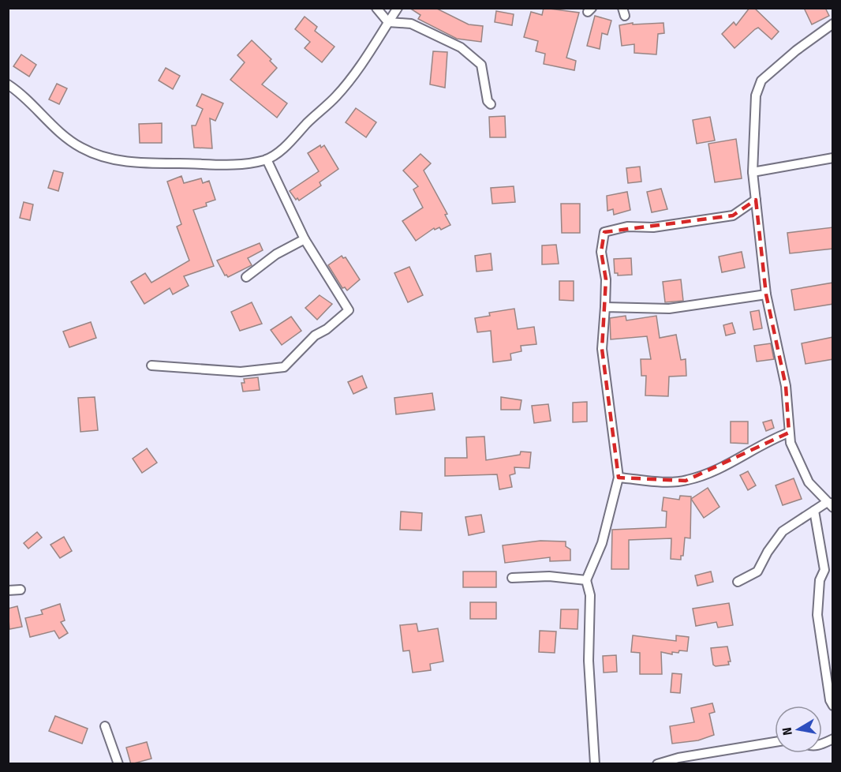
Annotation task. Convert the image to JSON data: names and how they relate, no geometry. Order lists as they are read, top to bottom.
{
  "north": "left"
}
